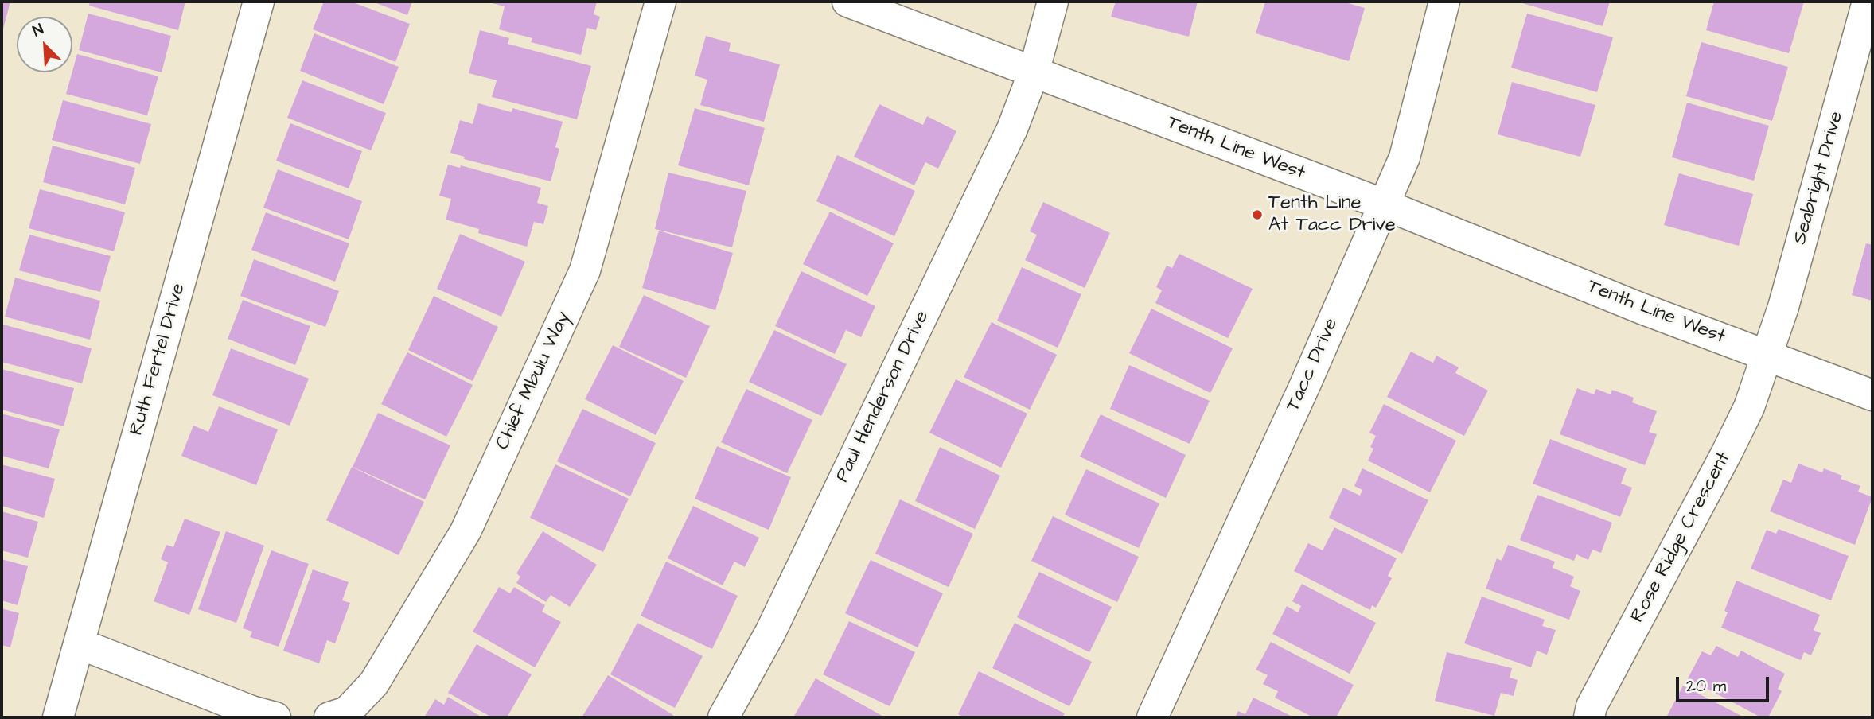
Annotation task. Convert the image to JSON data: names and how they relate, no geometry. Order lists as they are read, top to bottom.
{
  "streets": {
    "street": [
      "Tenth Line West",
      "Seabright Drive",
      "Ruth Fertel Drive",
      "Tacc Drive",
      "Chief Mbulu Way",
      "Paul Henderson Drive",
      "Rose Ridge Crescent"
    ]
  },
  "crossings": [
    ["Tenth Line West", "Seabright Drive"],
    ["Tenth Line West", "Tacc Drive"],
    ["Tenth Line West", "Paul Henderson Drive"],
    ["Tenth Line West", "Rose Ridge Crescent"],
    ["Seabright Drive", "Rose Ridge Crescent"]
  ],
  "places": ["Tenth Line At Tacc Drive"],
  "scale_bar": "20 m",
  "north": "top left"
}
